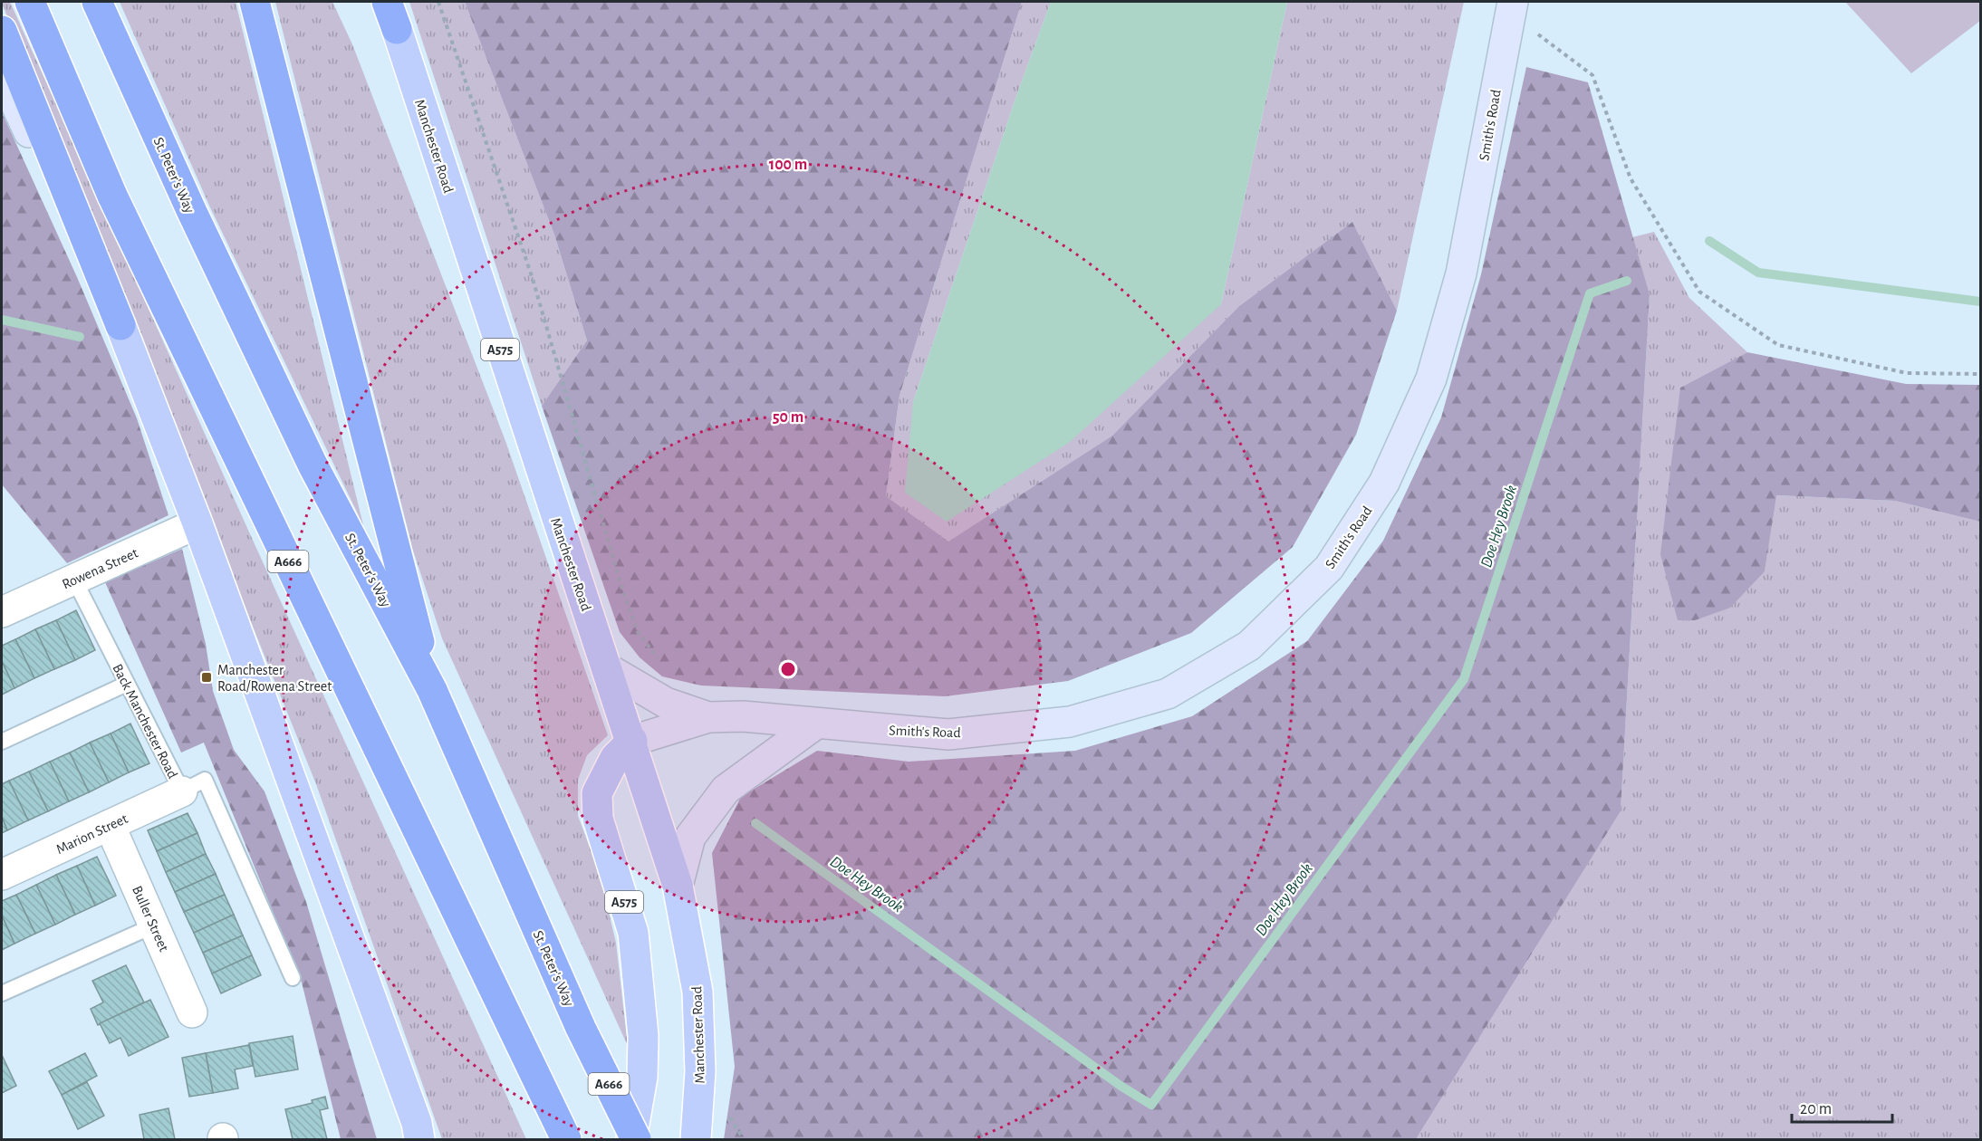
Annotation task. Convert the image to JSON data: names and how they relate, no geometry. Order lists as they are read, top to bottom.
{
  "streets": {
    "highway": ["St. Peter's Way", "A666"],
    "main road": ["Manchester Road", "A575"],
    "street": [
      "Smith's Road",
      "Rowena Street",
      "Marion Street",
      "Buller Street"
    ],
    "lane": ["Back Manchester Road"]
  },
  "crossings": [
    ["Smith's Road", "Manchester Road"],
    ["Smith's Road", "A575"],
    ["Manchester Road", "A575"],
    ["Rowena Street", "Back Manchester Road"],
    ["Back Manchester Road", "Marion Street"],
    ["Marion Street", "Buller Street"]
  ],
  "water": ["Doe Hey Brook"],
  "places": {
    "transit": ["Manchester Road/Rowena Street"]
  },
  "scale_bar": "20 m",
  "rings": ["100 m", "50 m"]
}
